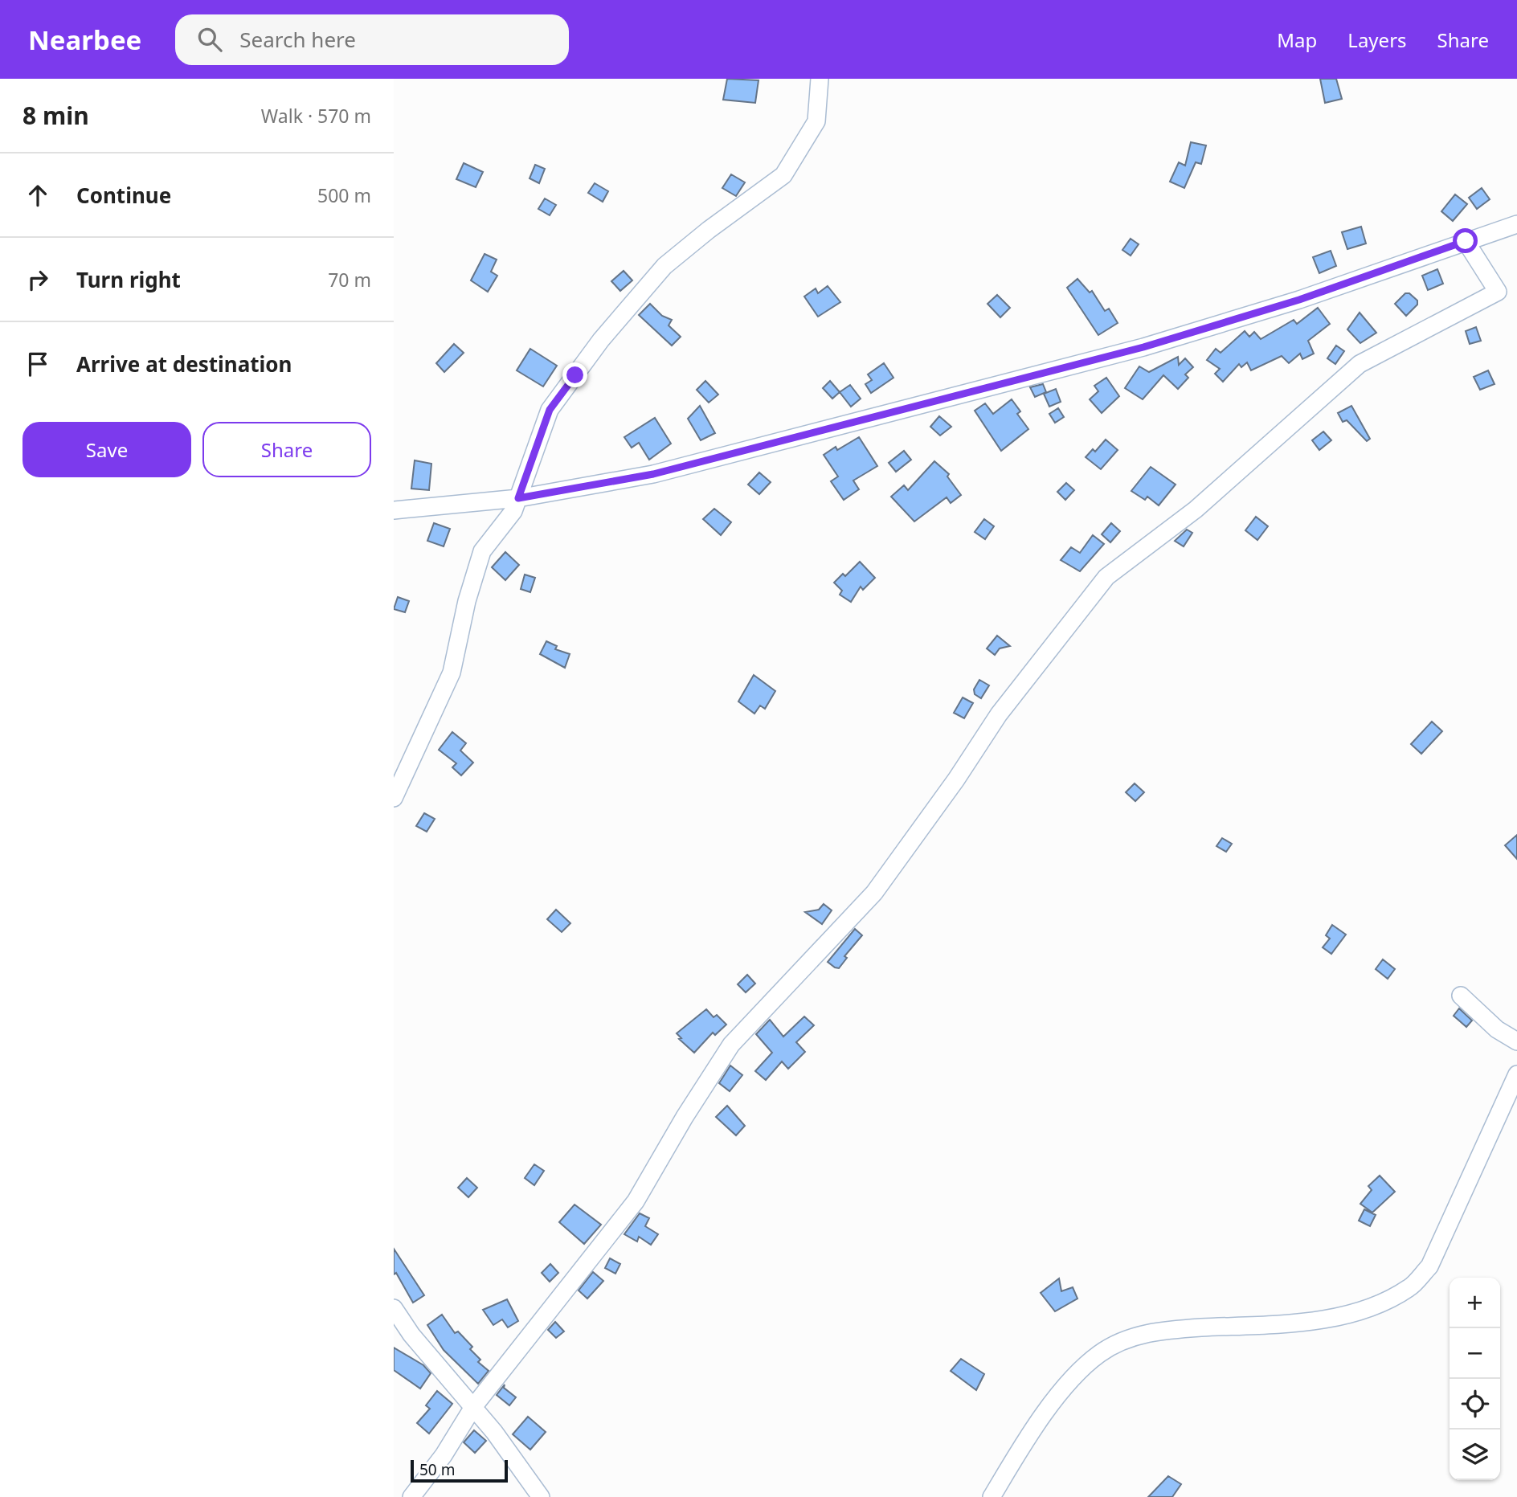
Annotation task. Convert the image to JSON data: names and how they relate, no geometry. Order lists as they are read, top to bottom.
{
  "scale_bar": "50 m",
  "page": {
    "header": "Nearbee",
    "search": "Search here",
    "nav": ["Map", "Layers", "Share"],
    "heading": ["8 min", "Walk · 570 m"],
    "list": [
      ["Continue", "500 m"],
      ["Turn right", "70 m"],
      "Arrive at destination"
    ],
    "buttons": ["Save", "Share"],
    "map_buttons": ["+", "−"],
    "scale": "50 m"
  }
}
